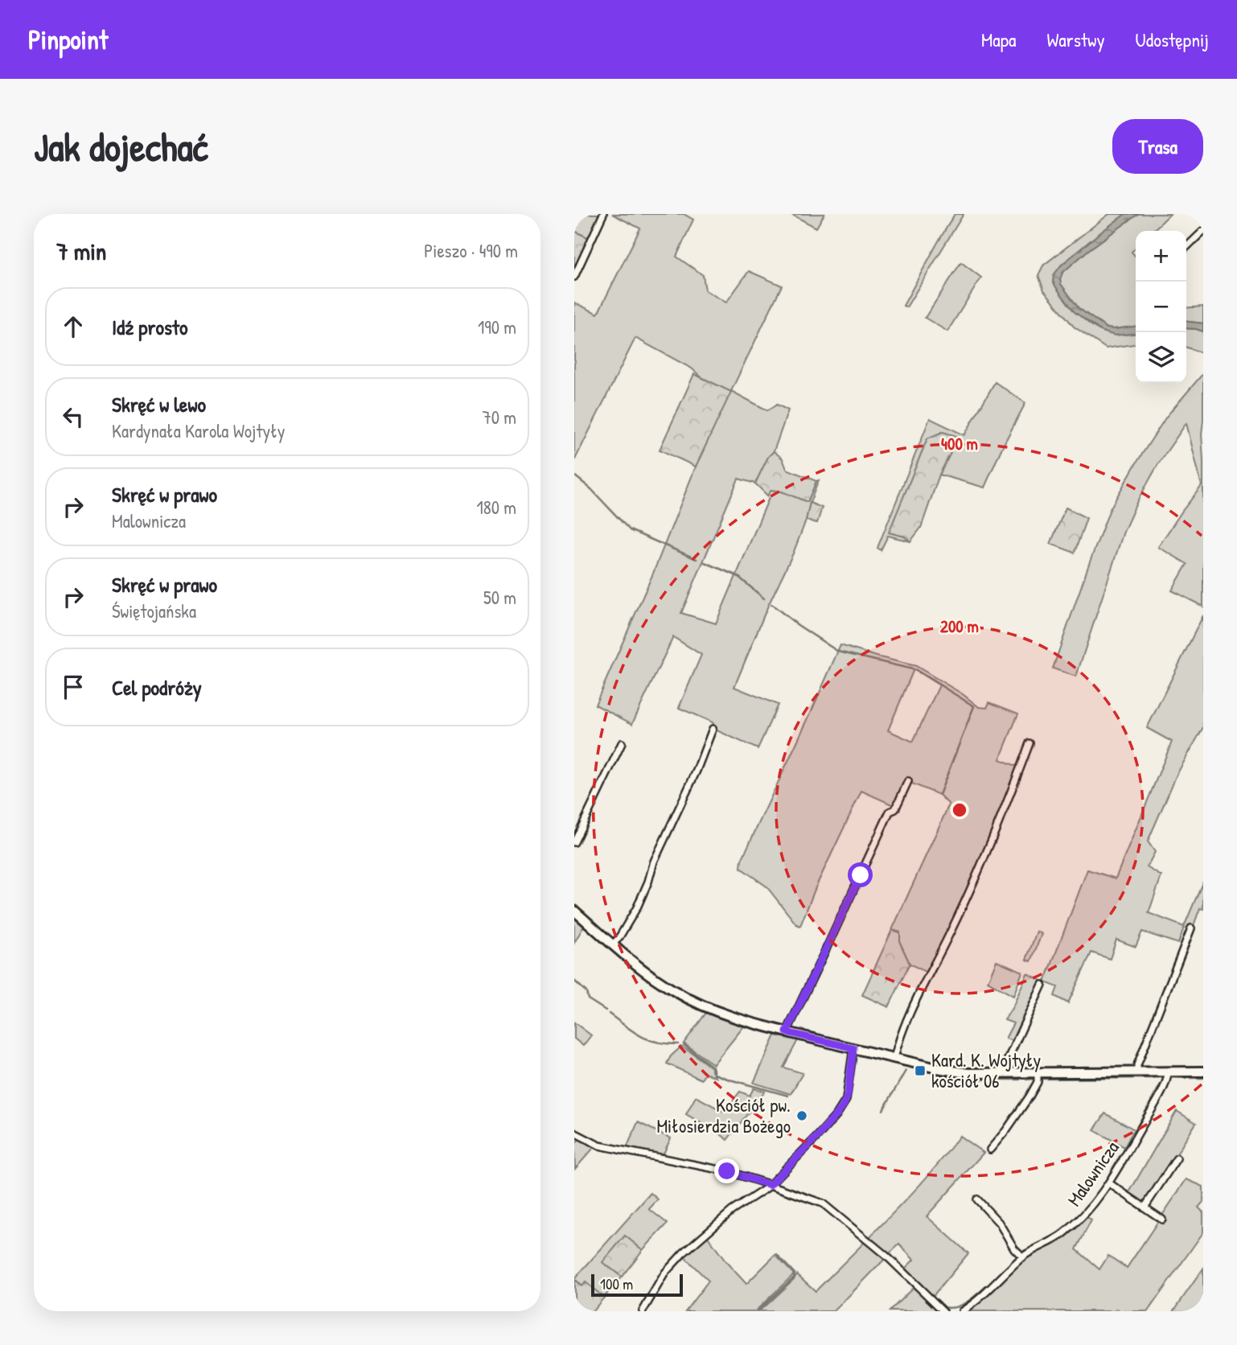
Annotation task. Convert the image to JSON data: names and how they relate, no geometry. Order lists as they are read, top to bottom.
{
  "streets": {
    "street": ["Malownicza"]
  },
  "places": {
    "transit": ["Kard. K. Wojtyły kościół 06"],
    "other": ["Kościół pw. Miłosierdzia Bożego"]
  },
  "scale_bar": "100 m",
  "page": {
    "header": "Pinpoint",
    "nav": ["Mapa", "Warstwy", "Udostępnij"],
    "buttons": "Trasa",
    "title": "Jak dojechać",
    "heading": ["7 min", "Pieszo · 490 m"],
    "map_buttons": ["+", "−"],
    "list": [
      ["Idź prosto", "190 m"],
      ["Skręć w lewo", "Kardynała Karola Wojtyły", "70 m"],
      ["Skręć w prawo", "Malownicza", "180 m"],
      ["Skręć w prawo", "Świętojańska", "50 m"],
      "Cel podróży"
    ],
    "scale": "100 m"
  },
  "rings": ["400 m", "200 m"]
}
